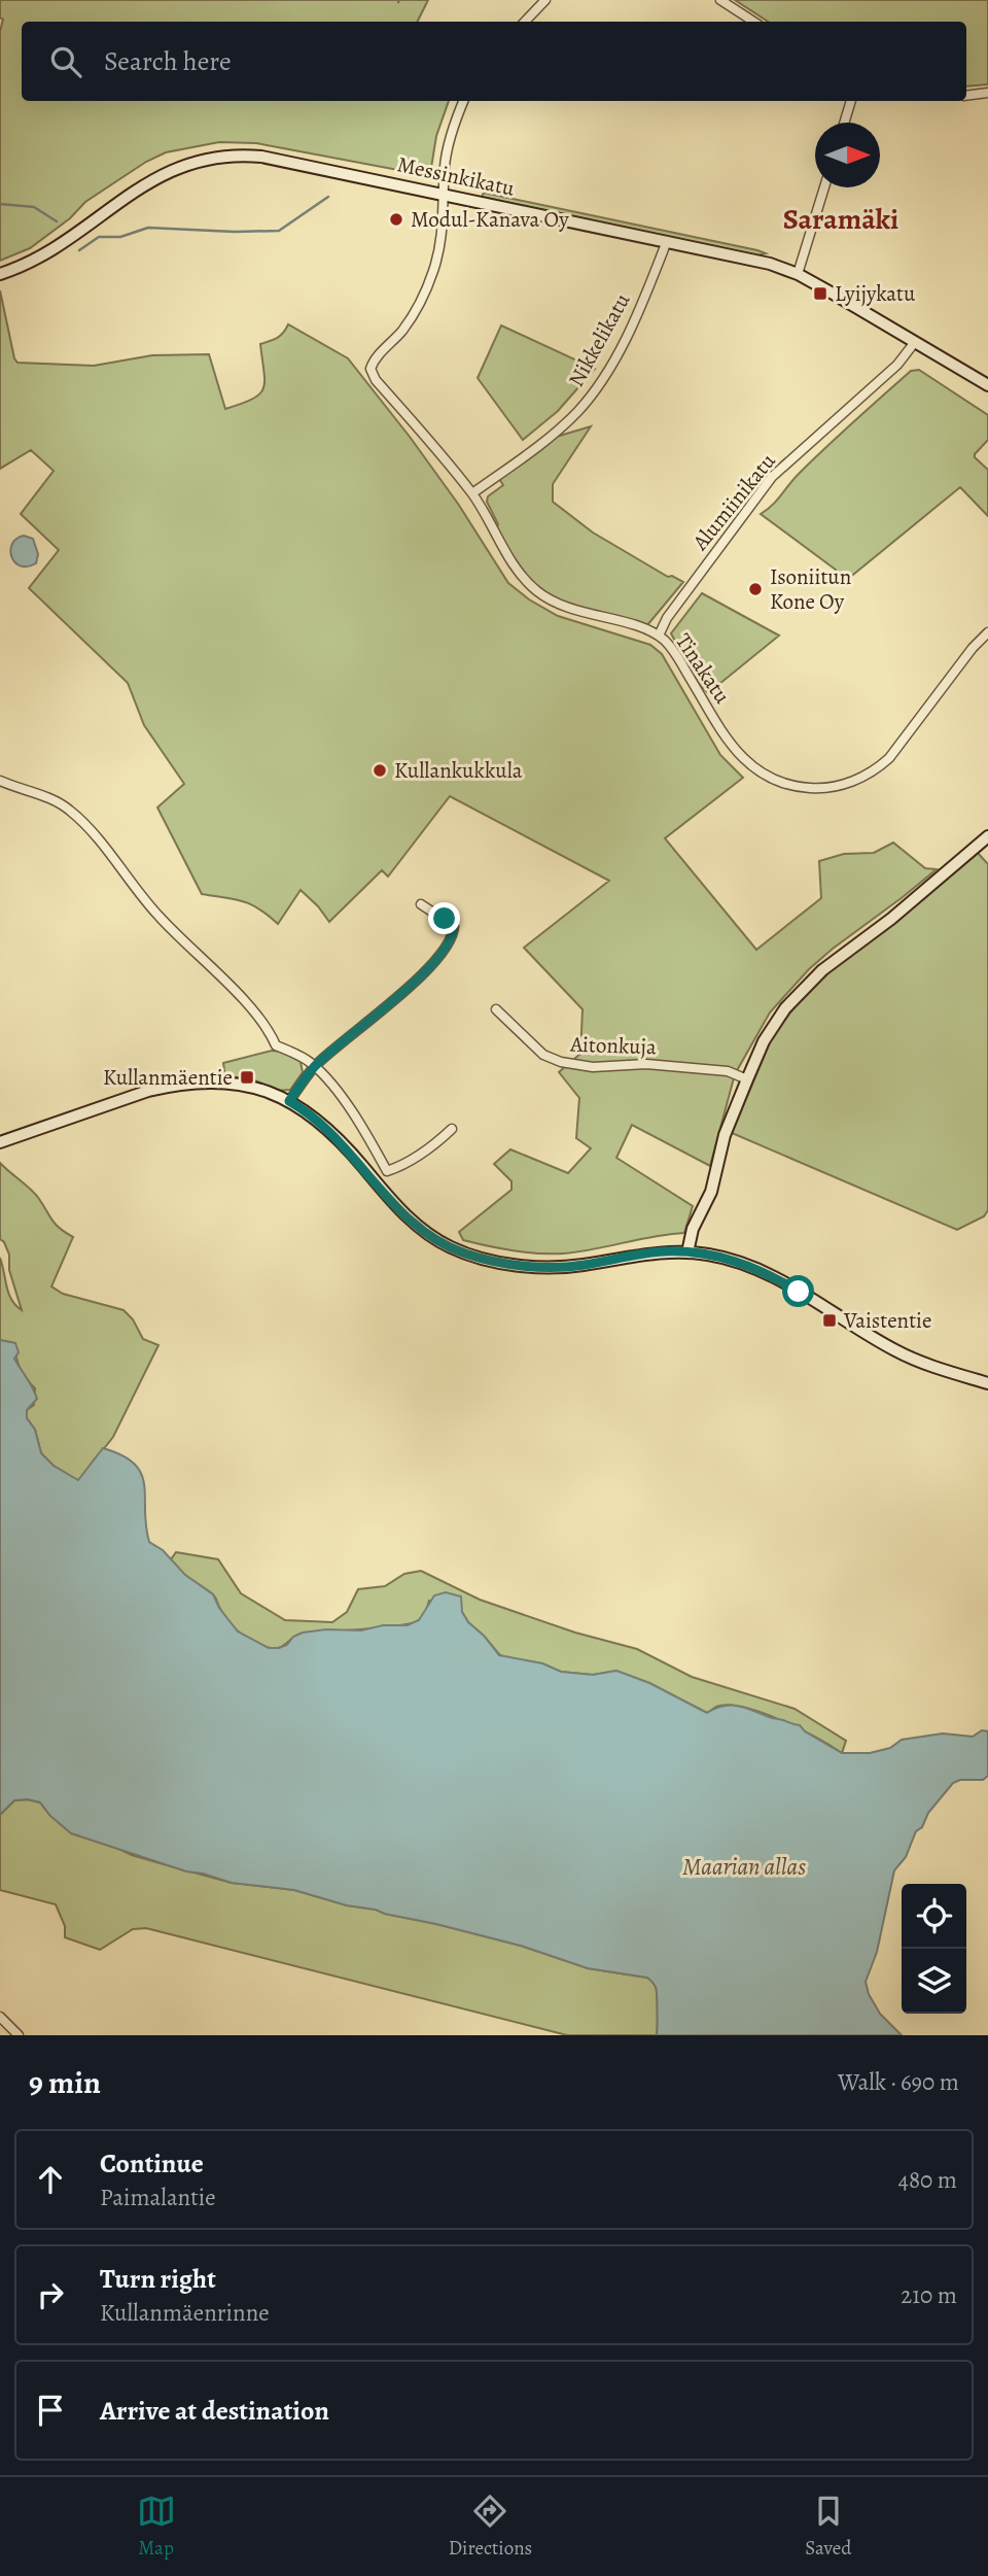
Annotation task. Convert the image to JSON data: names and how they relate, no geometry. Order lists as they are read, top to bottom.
{
  "streets": {
    "street": [
      "Messinkikatu",
      "Nikkelikatu",
      "Alumiinikatu",
      "Tinakatu",
      "Aitonkuja"
    ]
  },
  "crossings": [
    ["Messinkikatu", "Nikkelikatu"],
    ["Messinkikatu", "Alumiinikatu"],
    ["Messinkikatu", "Tinakatu"],
    ["Nikkelikatu", "Tinakatu"],
    ["Alumiinikatu", "Tinakatu"]
  ],
  "districts": ["Saramäki"],
  "water": ["Maarian allas"],
  "places": {
    "other": ["Modul-Kanava Oy", "Isoniitun Kone Oy", "Kullankukkula"],
    "transit": ["Lyijykatu", "Kullanmäentie", "Vaistentie"]
  },
  "north": "right",
  "page": {
    "search": "Search here",
    "heading": ["9 min", "Walk · 690 m"],
    "list": [
      ["Continue", "Paimalantie", "480 m"],
      ["Turn right", "Kullanmäenrinne", "210 m"],
      "Arrive at destination"
    ],
    "nav": ["Map", "Directions", "Saved"]
  }
}
